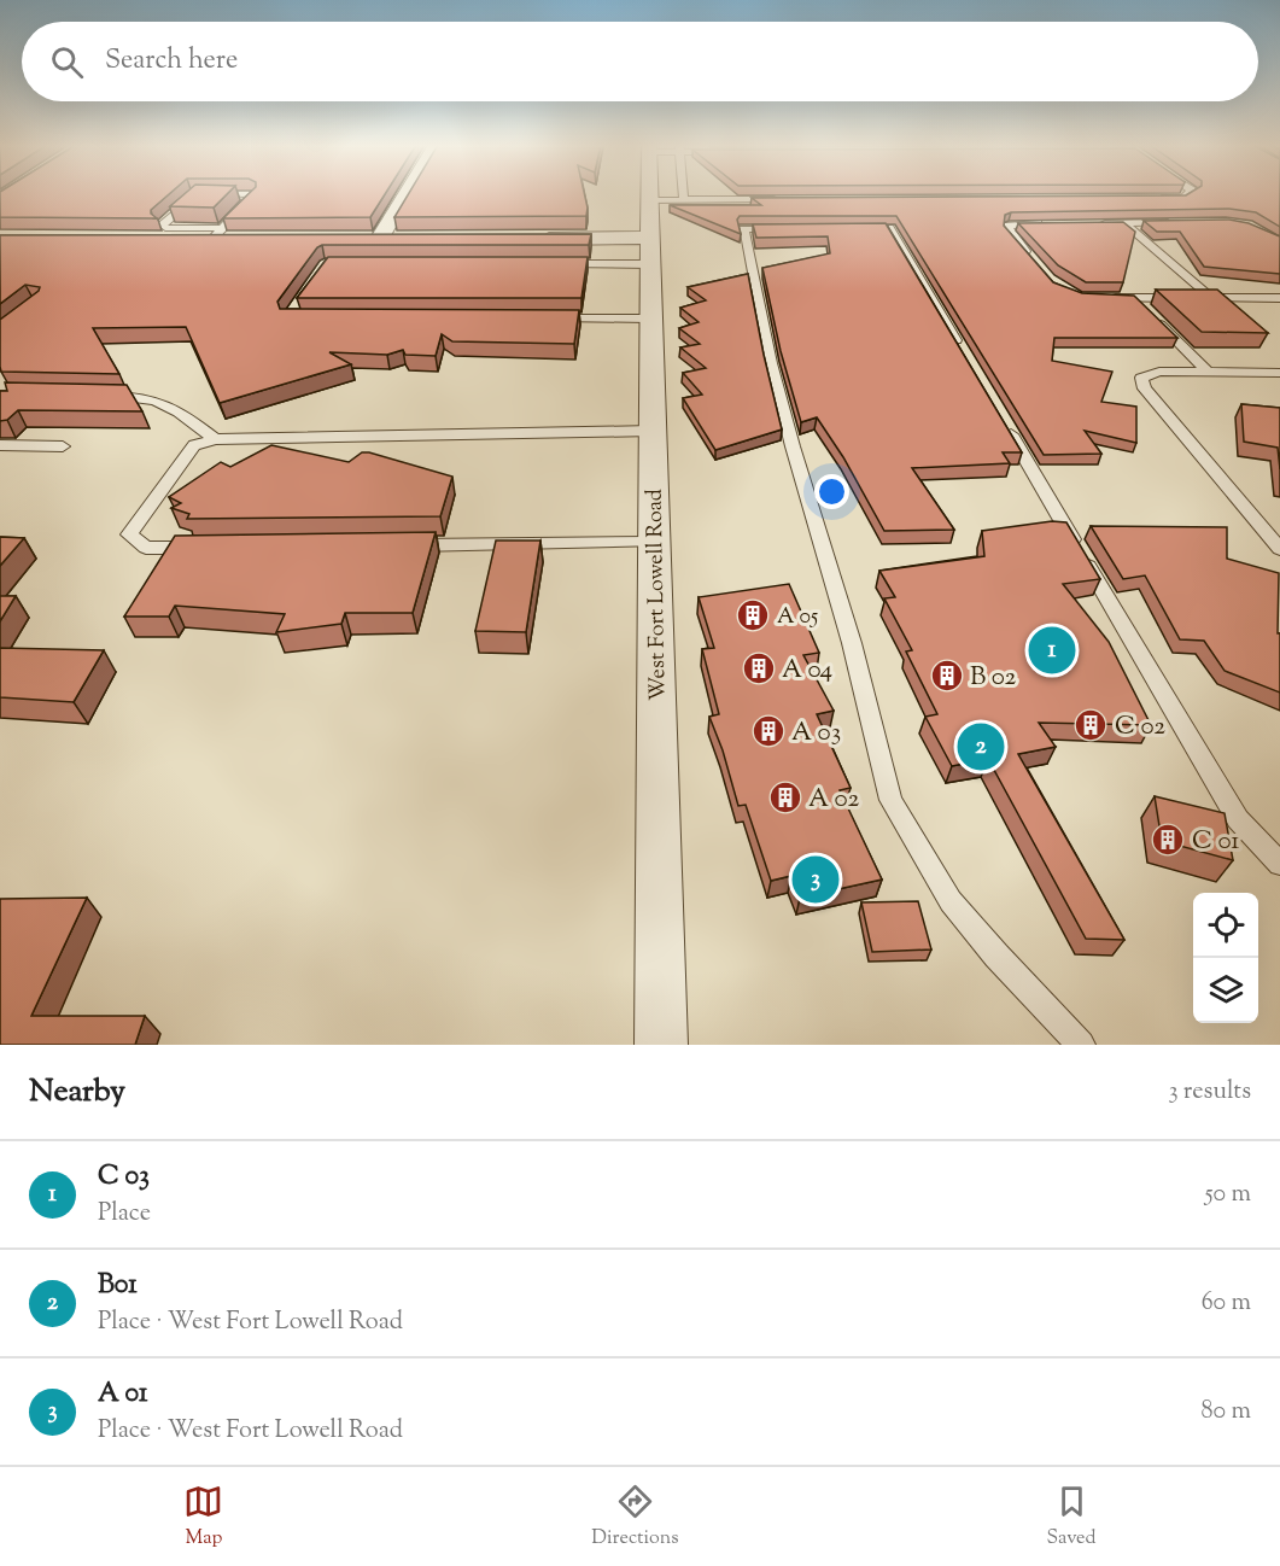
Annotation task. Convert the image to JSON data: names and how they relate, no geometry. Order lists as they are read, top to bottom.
{
  "streets": {
    "street": ["West Fort Lowell Road"]
  },
  "places": {
    "building": [
      "A 05",
      "A 04",
      "B 02",
      "C 02",
      "A 03",
      "A 02",
      "C 01"
    ]
  },
  "page": {
    "search": "Search here",
    "pins": ["1", "2", "3"],
    "heading": ["Nearby", "3 results"],
    "list": [
      {
        "mark": "1",
        "name": "C 03",
        "note": "Place",
        "value": "50 m"
      },
      {
        "mark": "2",
        "name": "B01",
        "note": "Place · West Fort Lowell Road",
        "value": "60 m"
      },
      {
        "mark": "3",
        "name": "A 01",
        "note": "Place · West Fort Lowell Road",
        "value": "80 m"
      }
    ],
    "nav": ["Map", "Directions", "Saved"]
  }
}
